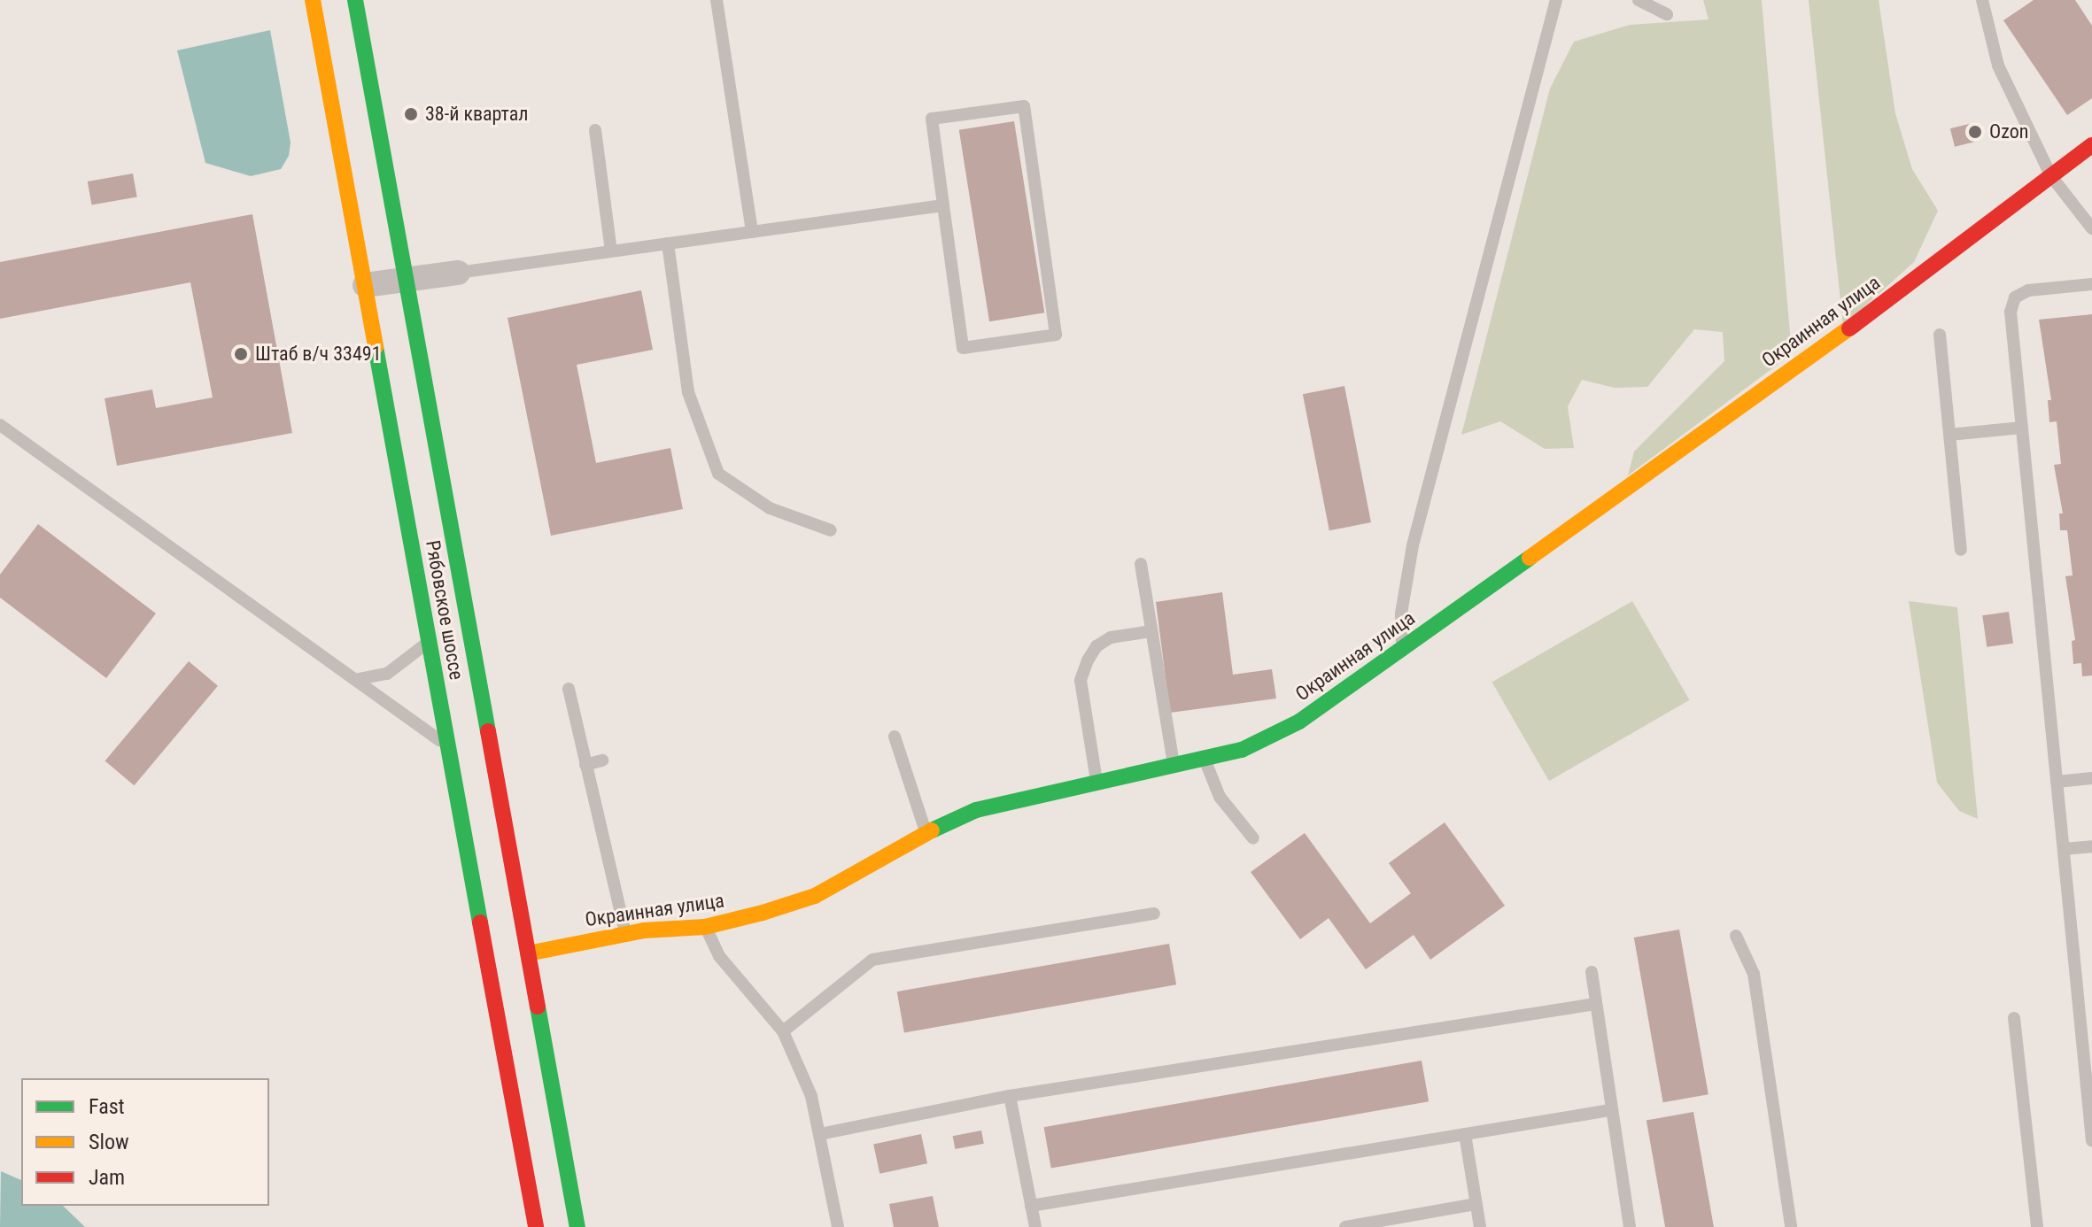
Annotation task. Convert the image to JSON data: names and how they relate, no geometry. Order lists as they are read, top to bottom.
{
  "streets": {
    "main road": ["Окраинная улица", "Рябовское шоссе"]
  },
  "crossings": [
    ["Окраинная улица", "Рябовское шоссе"]
  ],
  "places": ["38-й квартал", "Ozon", "Штаб в/ч 33491"],
  "legend": ["Fast", "Slow", "Jam"]
}
